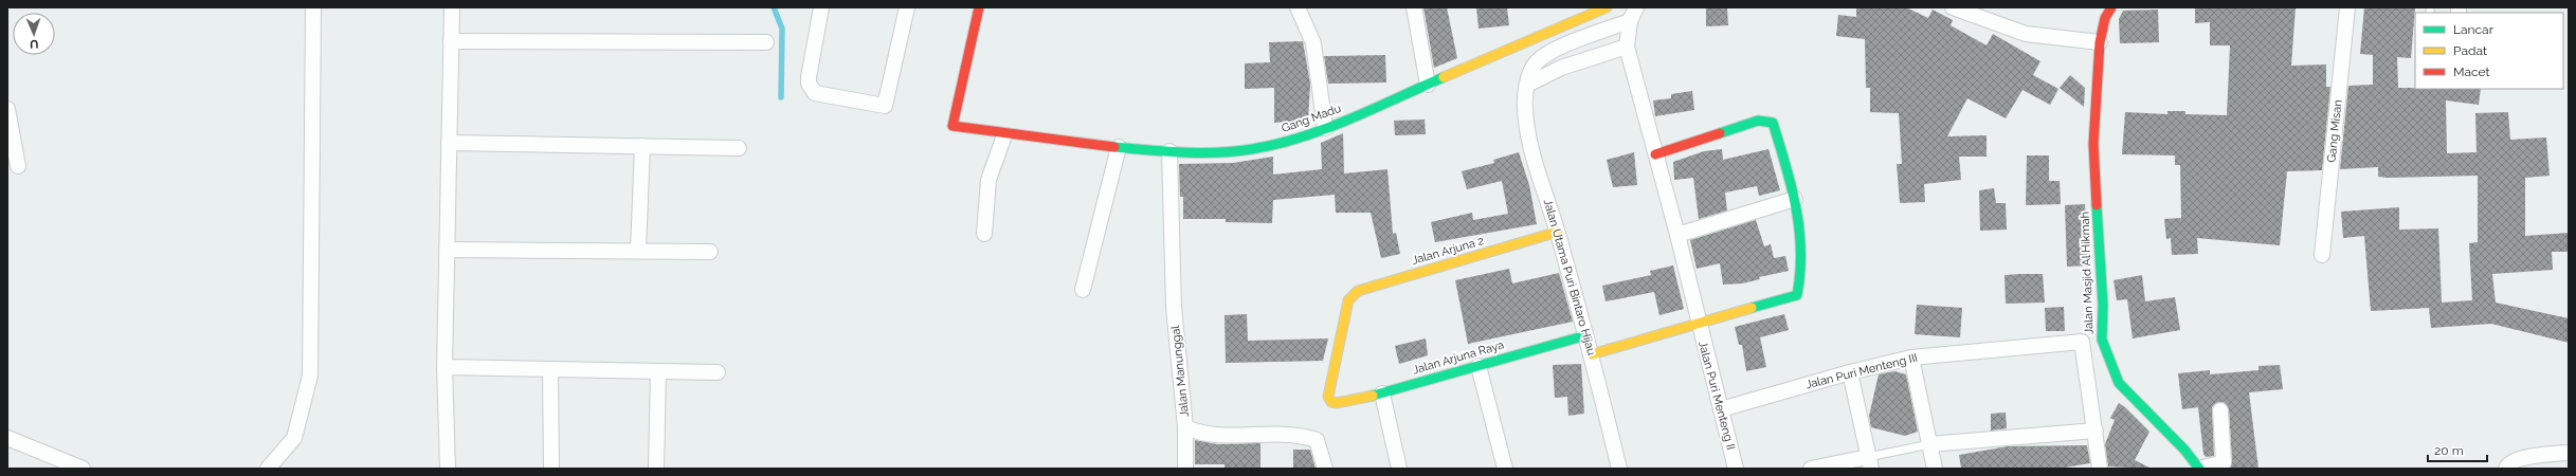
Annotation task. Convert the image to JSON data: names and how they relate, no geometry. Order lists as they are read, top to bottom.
{
  "streets": {
    "street": [
      "Gang Madu",
      "Gang Misan",
      "Jalan Arjuna 2",
      "Jalan Masjid Al Hikmah",
      "Jalan Utama Puri Bintaro Hijau",
      "Jalan Arjuna Raya",
      "Jalan Manunggal",
      "Jalan Puri Menteng III",
      "Jalan Puri Menteng II"
    ]
  },
  "crossings": [
    ["Gang Madu", "Jalan Manunggal"],
    ["Jalan Arjuna 2", "Jalan Utama Puri Bintaro Hijau"],
    ["Jalan Arjuna 2", "Jalan Arjuna Raya"],
    ["Jalan Utama Puri Bintaro Hijau", "Jalan Arjuna Raya"],
    ["Jalan Puri Menteng III", "Jalan Puri Menteng II"]
  ],
  "legend": ["Lancar", "Padat", "Macet"],
  "scale_bar": "20 m",
  "north": "bottom"
}
